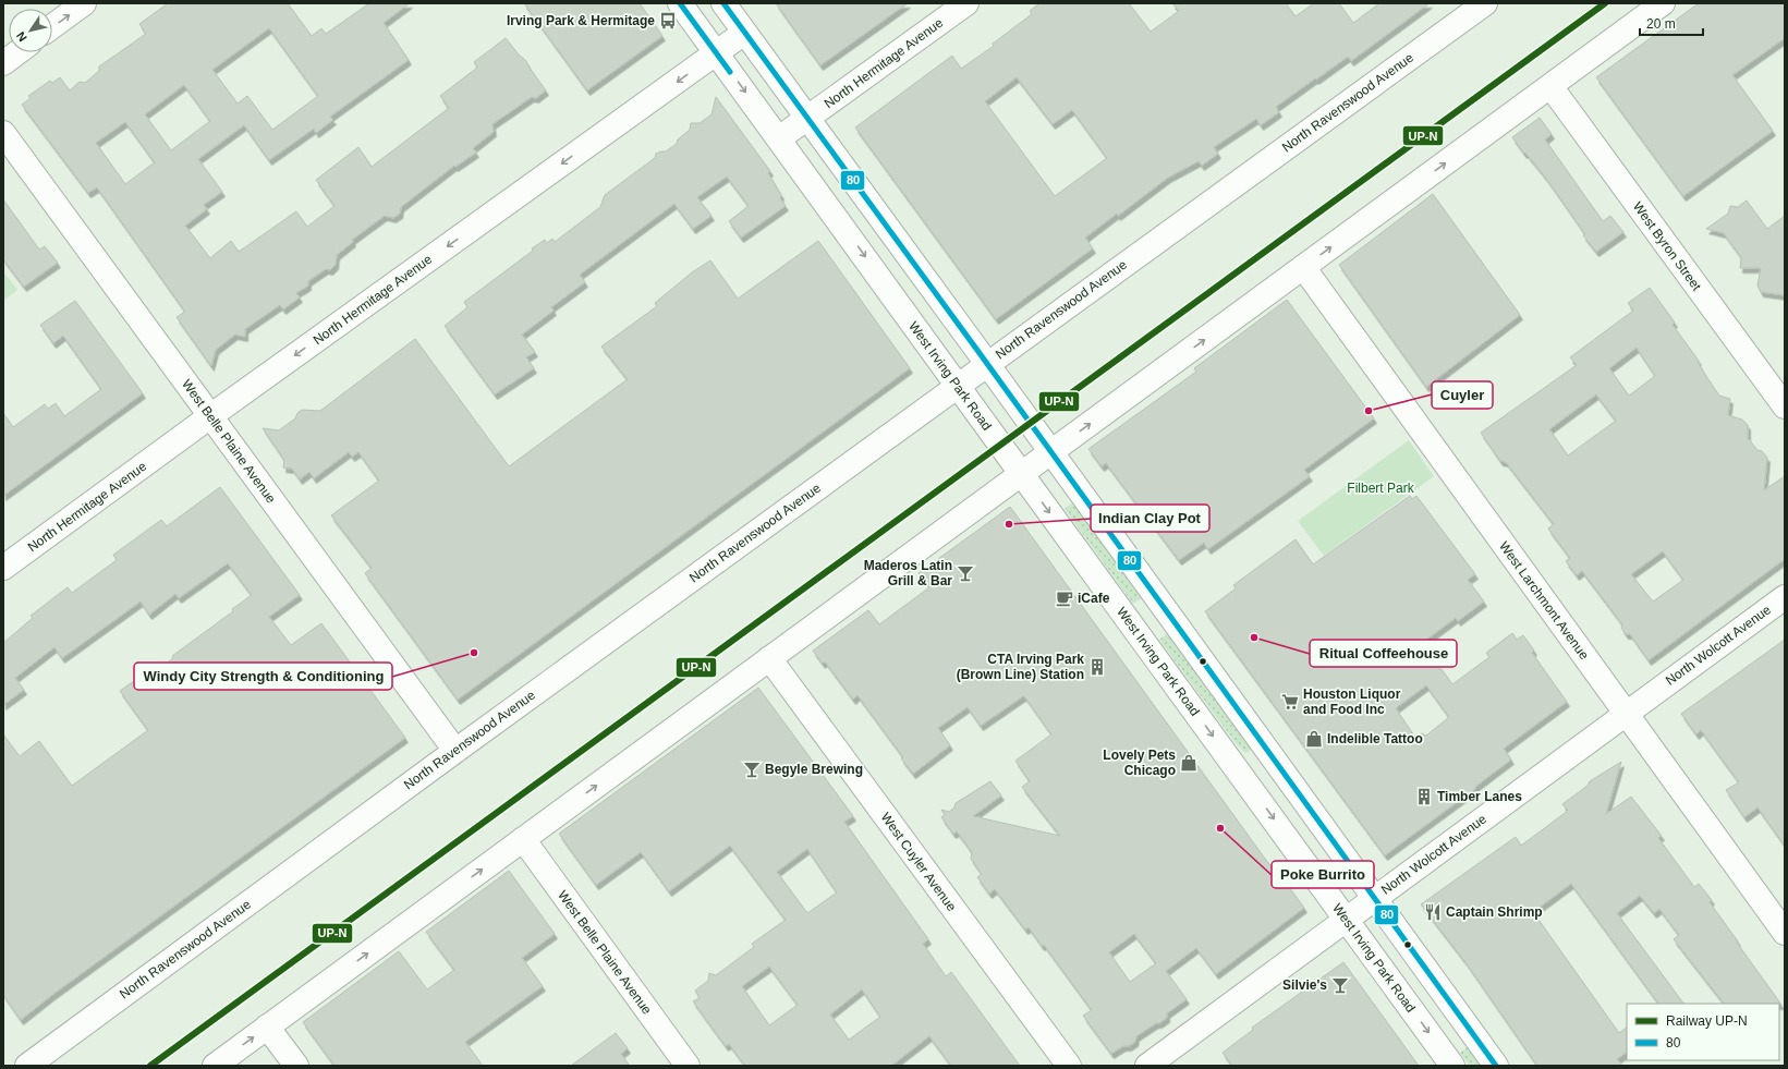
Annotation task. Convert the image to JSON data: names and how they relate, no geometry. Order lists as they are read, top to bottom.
{
  "streets": {
    "street": [
      "North Hermitage Avenue",
      "North Ravenswood Avenue",
      "West Byron Street",
      "West Irving Park Road",
      "West Belle Plaine Avenue",
      "West Larchmont Avenue",
      "North Wolcott Avenue",
      "West Cuyler Avenue"
    ]
  },
  "crossings": [
    ["North Hermitage Avenue", "West Irving Park Road"],
    ["North Hermitage Avenue", "West Belle Plaine Avenue"],
    ["North Ravenswood Avenue", "West Irving Park Road"],
    ["North Ravenswood Avenue", "West Belle Plaine Avenue"],
    ["West Irving Park Road", "North Wolcott Avenue"],
    ["West Larchmont Avenue", "North Wolcott Avenue"]
  ],
  "one_way": ["North Hermitage Avenue"],
  "parks": ["Filbert Park"],
  "places": {
    "bus stop": ["Irving Park & Hermitage"],
    "other": [
      "Cuyler",
      "Indian Clay Pot",
      "Ritual Coffeehouse",
      "Windy City Strength & Conditioning",
      "Poke Burrito"
    ],
    "bar": ["Maderos Latin Grill & Bar", "Begyle Brewing", "Silvie's"],
    "cafe": ["iCafe"],
    "building": ["CTA Irving Park (Brown Line) Station", "Timber Lanes"],
    "supermarket": ["Houston Liquor and Food Inc"],
    "shop": ["Indelible Tattoo", "Lovely Pets Chicago"],
    "restaurant": ["Captain Shrimp"]
  },
  "lines": ["rail line UP-N", "transit line 80"],
  "legend": ["Railway UP-N", "80"],
  "scale_bar": "20 m",
  "north": "bottom left"
}
